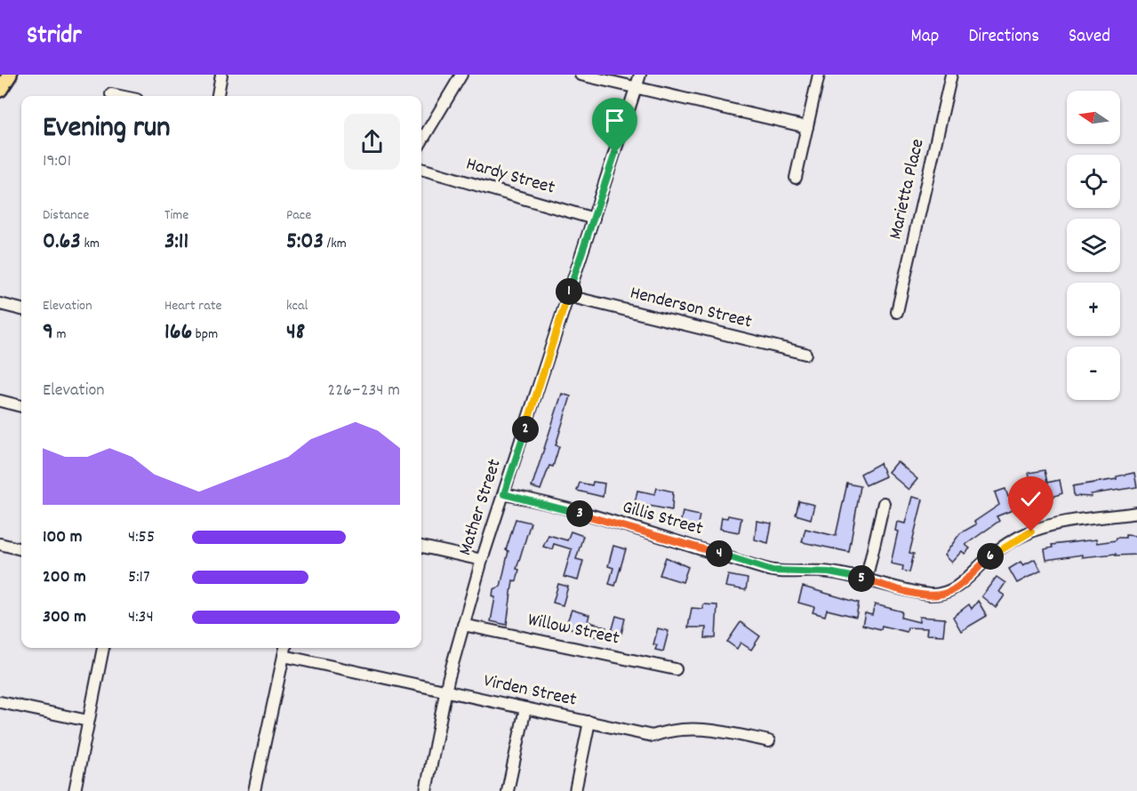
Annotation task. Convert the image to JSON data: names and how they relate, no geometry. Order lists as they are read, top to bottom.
{
  "streets": {
    "street": [
      "Hardy Street",
      "Marietta Place",
      "Henderson Street",
      "Mather Street",
      "Gillis Street",
      "Willow Street",
      "Virden Street"
    ]
  },
  "crossings": [
    ["Hardy Street", "Mather Street"],
    ["Henderson Street", "Mather Street"],
    ["Mather Street", "Gillis Street"],
    ["Mather Street", "Willow Street"],
    ["Mather Street", "Virden Street"]
  ],
  "north": "left",
  "page": {
    "header": "Stridr",
    "nav": ["Map", "Directions", "Saved"],
    "map_buttons": ["+", "−"],
    "heading": ["Evening run", "19:01"],
    "stats": [
      ["Distance", "0.63 km"],
      ["Time", "3:11"],
      ["Pace", "5:03 /km"],
      ["Elevation", "9 m"],
      ["Heart rate", "166 bpm"],
      ["kcal", "48"]
    ],
    "pins": [
      "1",
      "2",
      "3",
      "4",
      "6",
      "5"
    ],
    "chart": ["Elevation", "226–234 m"],
    "list": [
      {
        "name": "100 m",
        "note": "4:55"
      },
      {
        "name": "200 m",
        "note": "5:17"
      },
      {
        "name": "300 m",
        "note": "4:34"
      }
    ]
  }
}
